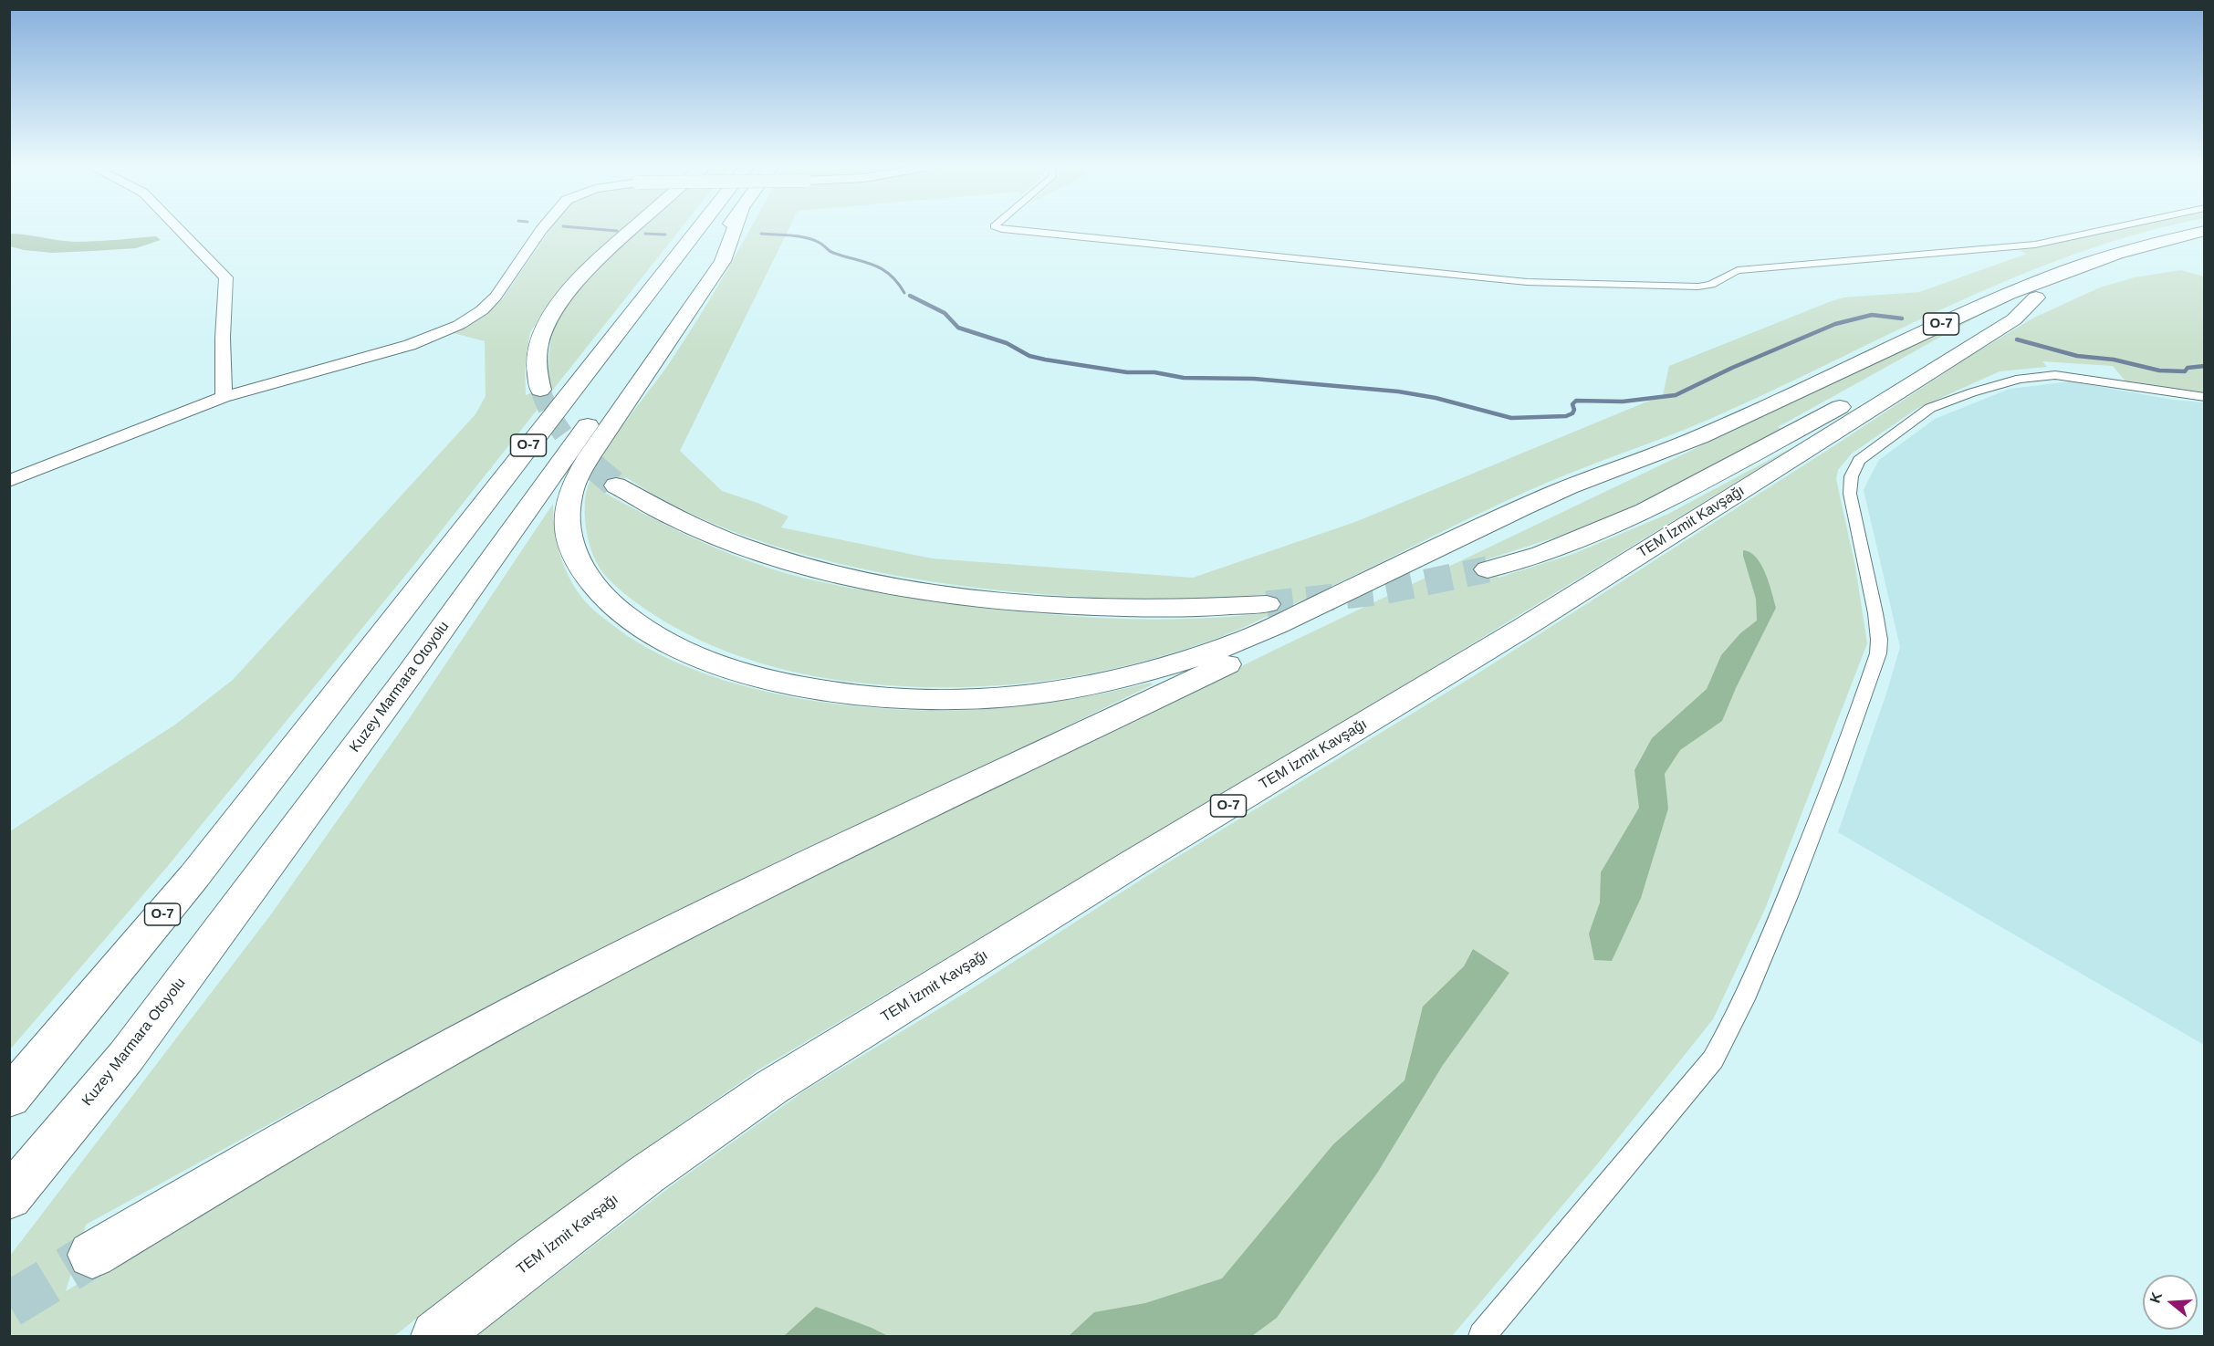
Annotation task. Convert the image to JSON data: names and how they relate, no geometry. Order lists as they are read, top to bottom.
{
  "streets": {
    "highway": ["O-7", "TEM İzmit Kavşağı", "Kuzey Marmara Otoyolu"]
  },
  "crossings": [
    ["O-7", "TEM İzmit Kavşağı"]
  ],
  "north": "left"
}
